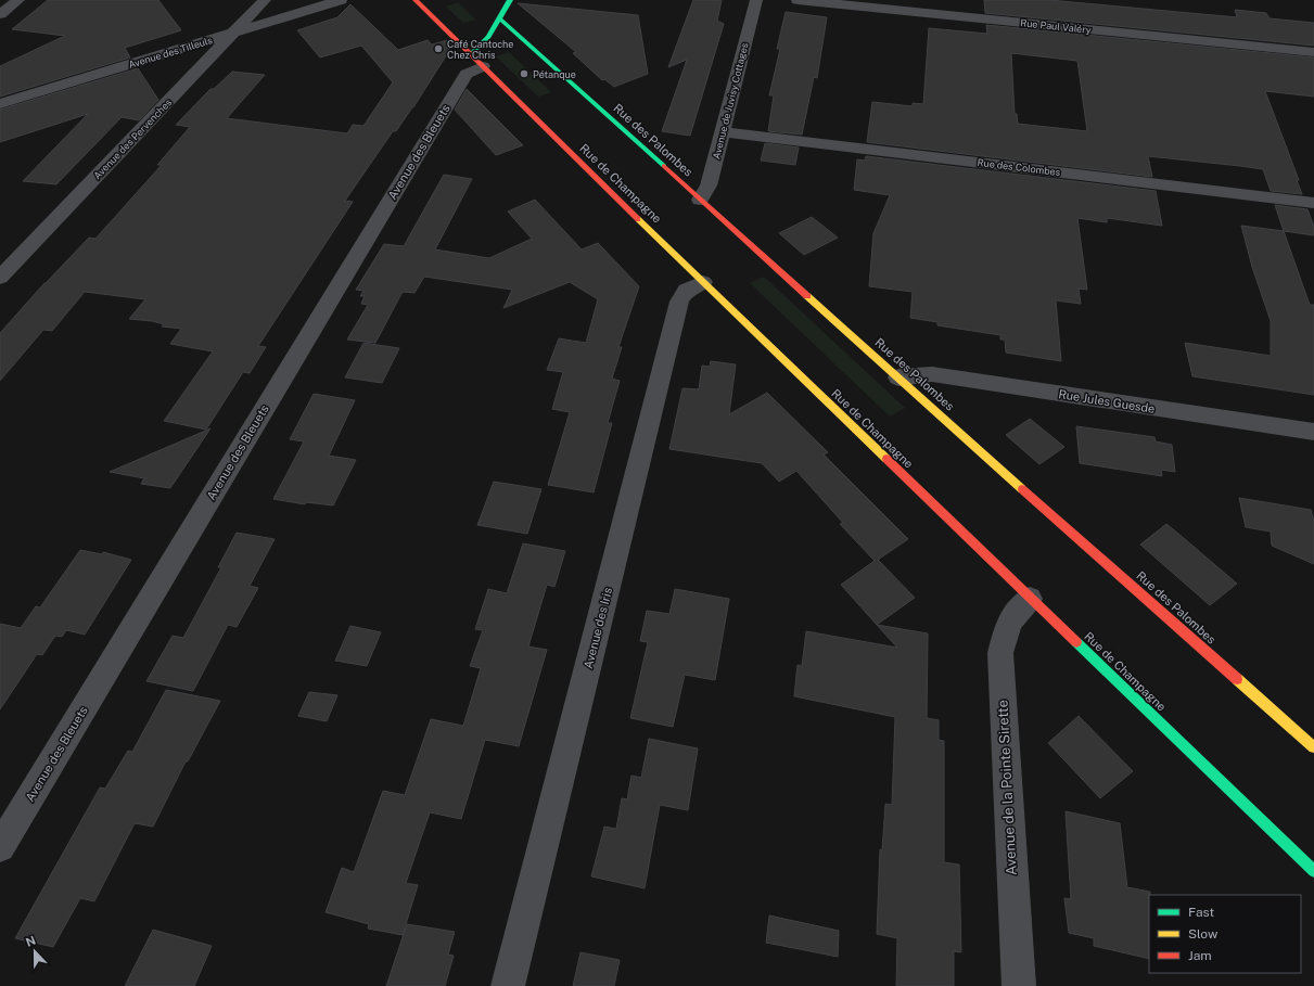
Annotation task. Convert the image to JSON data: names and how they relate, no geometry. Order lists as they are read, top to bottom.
{
  "streets": {
    "street": [
      "Rue Paul Valéry",
      "Avenue des Tilleuls",
      "Avenue de Juvisy Cottages",
      "Avenue des Pervenches",
      "Rue des Palombes",
      "Avenue des Bleuets",
      "Rue des Colombes",
      "Rue de Champagne",
      "Rue Jules Guesde",
      "Avenue des Iris",
      "Avenue de la Pointe Sirette"
    ]
  },
  "crossings": [
    ["Avenue des Tilleuls", "Avenue des Pervenches"],
    ["Avenue de Juvisy Cottages", "Rue des Palombes"],
    ["Avenue de Juvisy Cottages", "Rue des Colombes"],
    ["Rue des Palombes", "Rue Jules Guesde"],
    ["Avenue des Bleuets", "Rue de Champagne"],
    ["Rue de Champagne", "Avenue des Iris"],
    ["Rue de Champagne", "Avenue de la Pointe Sirette"]
  ],
  "places": ["Café Cantoche Chez Chris", "Pétanque"],
  "legend": ["Fast", "Slow", "Jam"],
  "north": "top"
}
